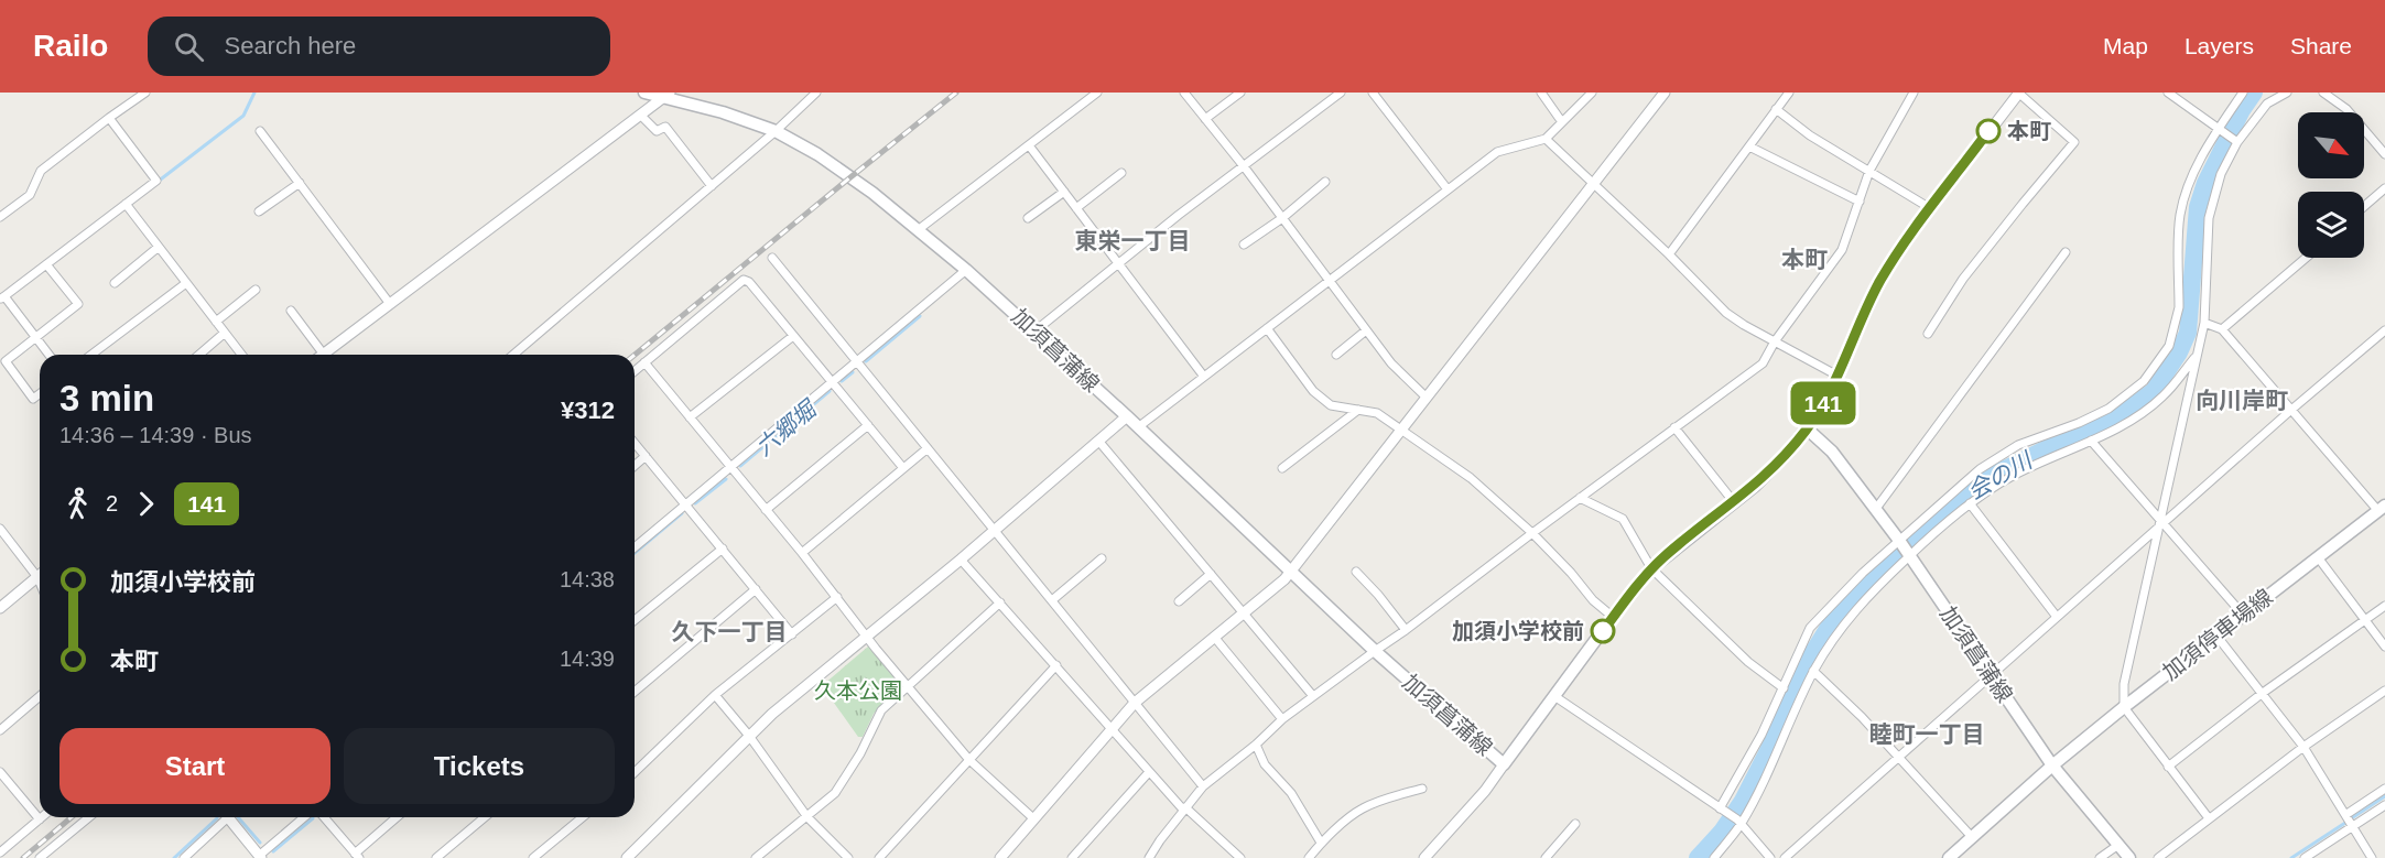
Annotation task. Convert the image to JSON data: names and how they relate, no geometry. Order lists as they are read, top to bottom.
{
  "streets": {
    "main road": ["加須菖蒲線", "加須停車場線"]
  },
  "crossings": [
    ["加須菖蒲線", "加須停車場線"]
  ],
  "districts": [
    "東栄一丁目",
    "本町",
    "向川岸町",
    "久下一丁目",
    "睦町一丁目"
  ],
  "water": ["六郷堀", "会の川"],
  "parks": ["久本公園"],
  "places": ["本町", "加須小学校前"],
  "lines": ["bus line 141"],
  "north": "bottom right",
  "page": {
    "header": "Railo",
    "search": "Search here",
    "nav": ["Map", "Layers", "Share"],
    "on_map": "141",
    "heading": ["3 min", "14:36 – 14:39 · Bus", "¥312"],
    "legs": ["2", "141"],
    "list": [
      {
        "name": "加須小学校前",
        "value": "14:38"
      },
      {
        "name": "本町",
        "value": "14:39"
      }
    ],
    "buttons": ["Start", "Tickets"]
  }
}
